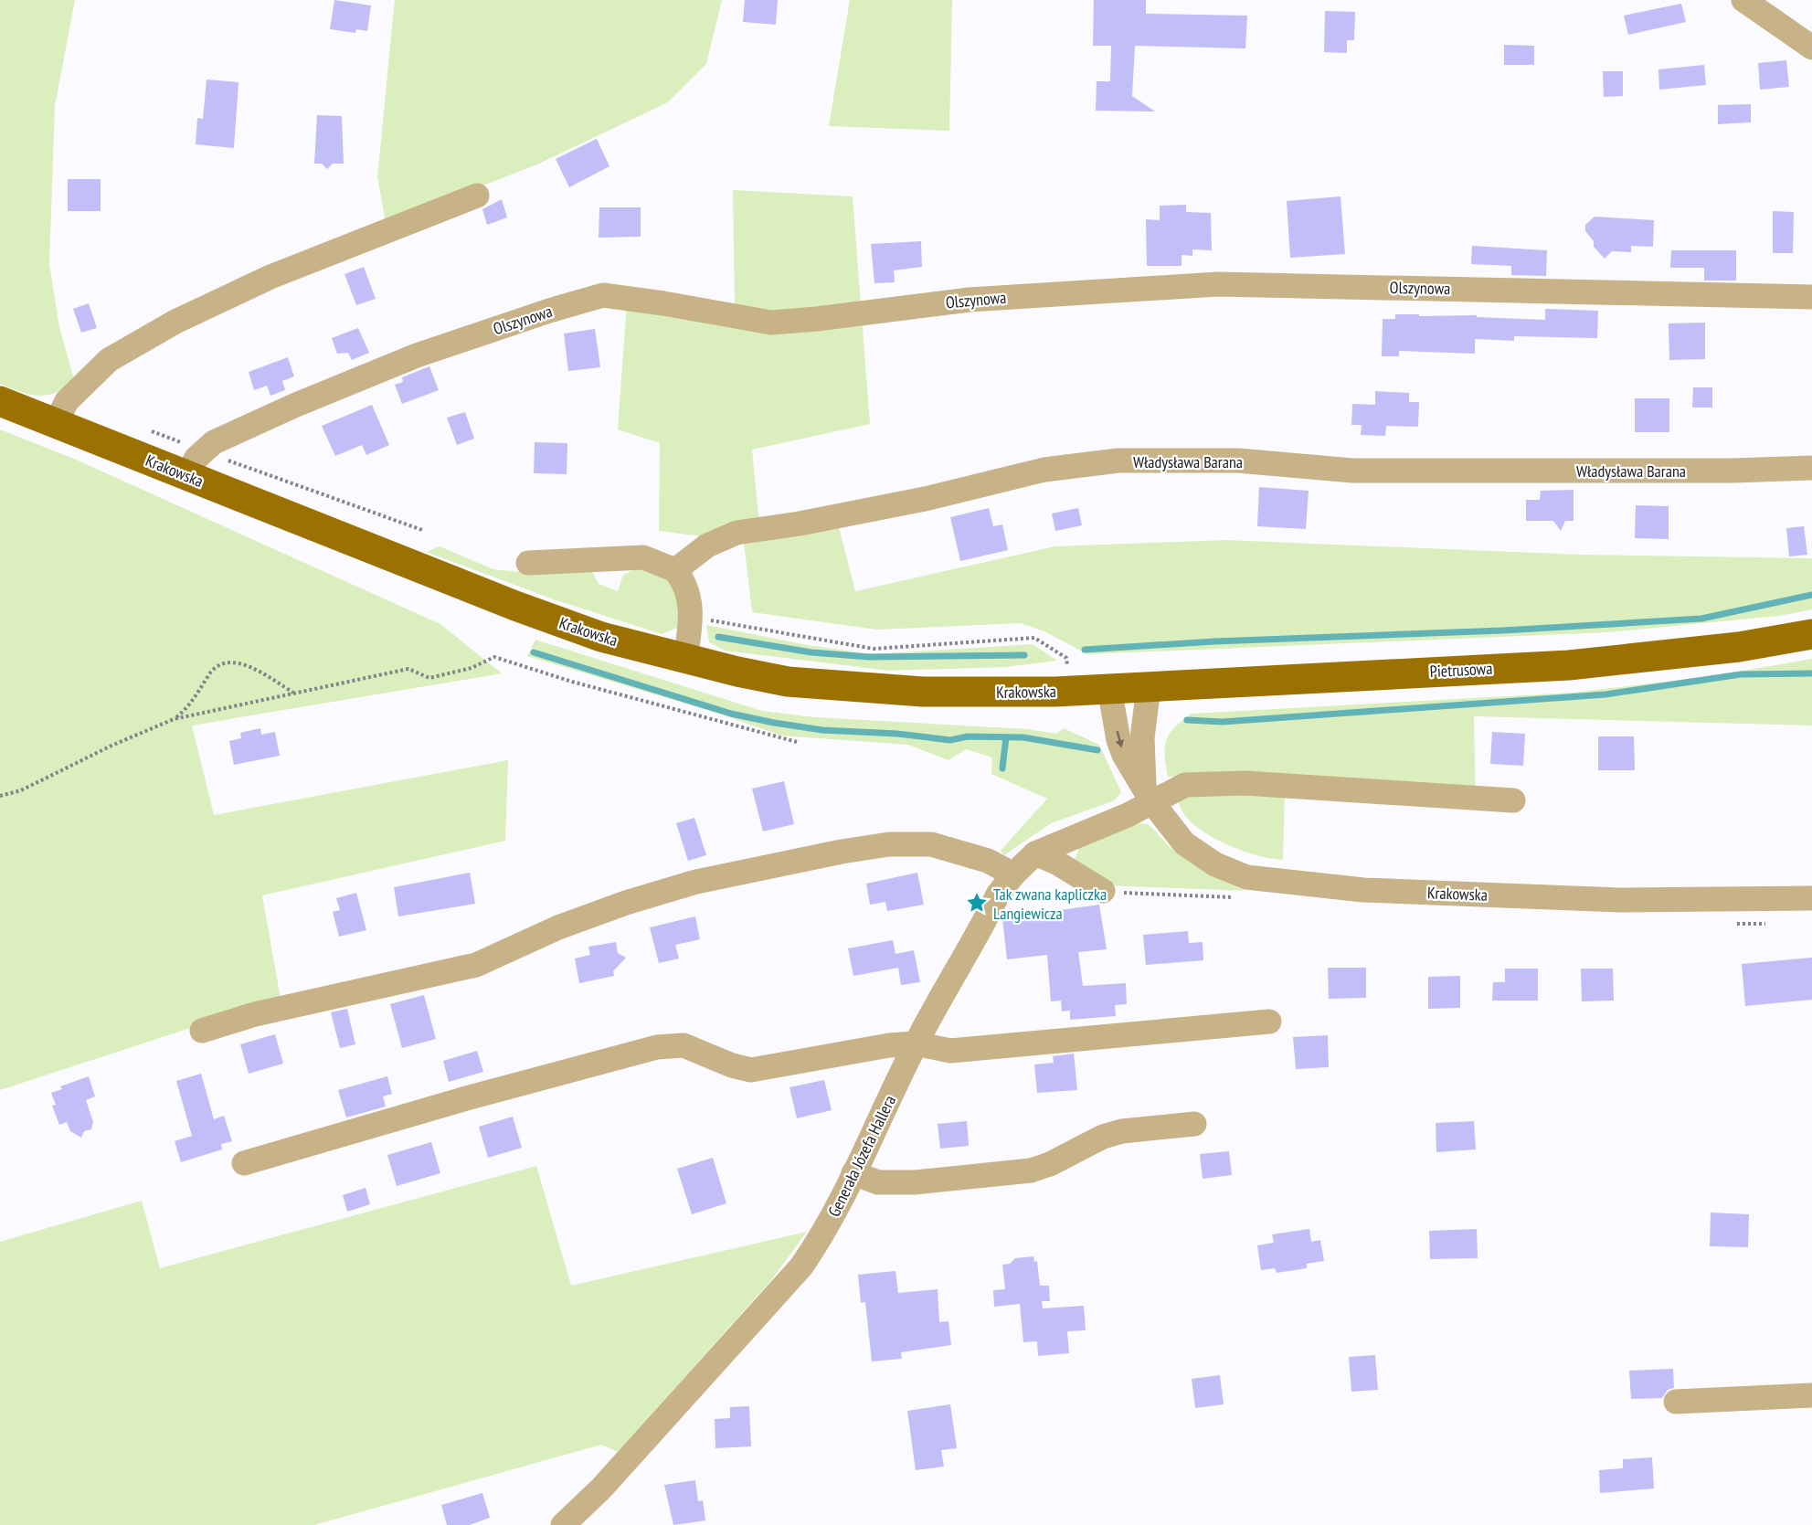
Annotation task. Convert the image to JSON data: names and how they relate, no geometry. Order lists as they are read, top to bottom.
{
  "streets": {
    "main road": ["Krakowska", "Pietrusowa"],
    "street": ["Olszynowa", "Władysława Barana", "Generała Józefa Hallera"]
  },
  "crossings": [
    ["Olszynowa", "Krakowska"],
    ["Krakowska", "Pietrusowa"],
    ["Krakowska", "Generała Józefa Hallera"]
  ],
  "places": {
    "place": ["Tak zwana kapliczka Langiewicza"]
  }
}
